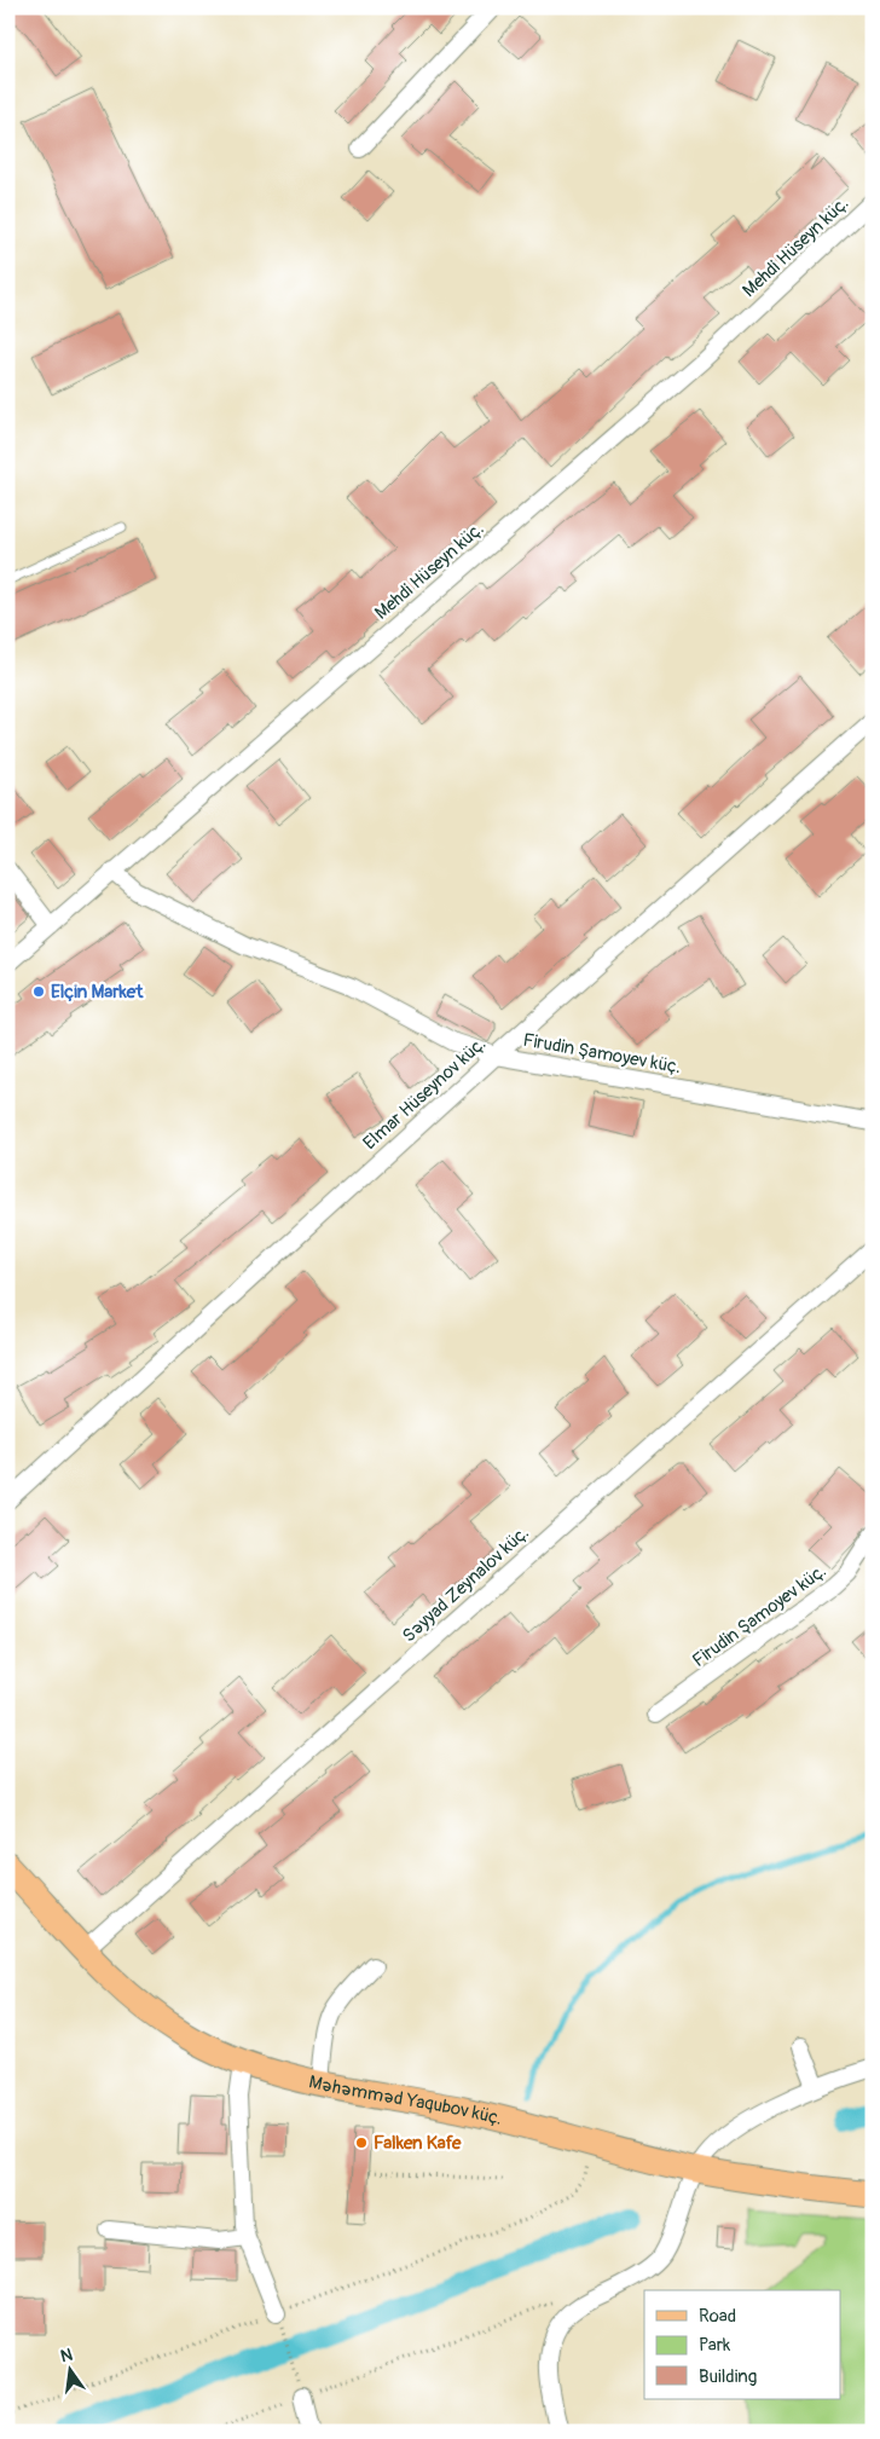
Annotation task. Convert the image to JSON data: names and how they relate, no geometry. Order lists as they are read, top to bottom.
{
  "streets": {
    "main road": ["Məhəmməd Yaqubov küç."],
    "street": [
      "Mehdi Hüseyn küç.",
      "Firudin Şamoyev küç.",
      "Elmar Hüseynov küç.",
      "Səyyad Zeynalov küç."
    ]
  },
  "crossings": [
    ["Mehdi Hüseyn küç.", "Firudin Şamoyev küç."],
    ["Firudin Şamoyev küç.", "Elmar Hüseynov küç."],
    ["Səyyad Zeynalov küç.", "Məhəmməd Yaqubov küç."]
  ],
  "places": ["Elçin Market", "Falken Kafe"],
  "legend": ["Road", "Park", "Building"],
  "north": "top"
}
